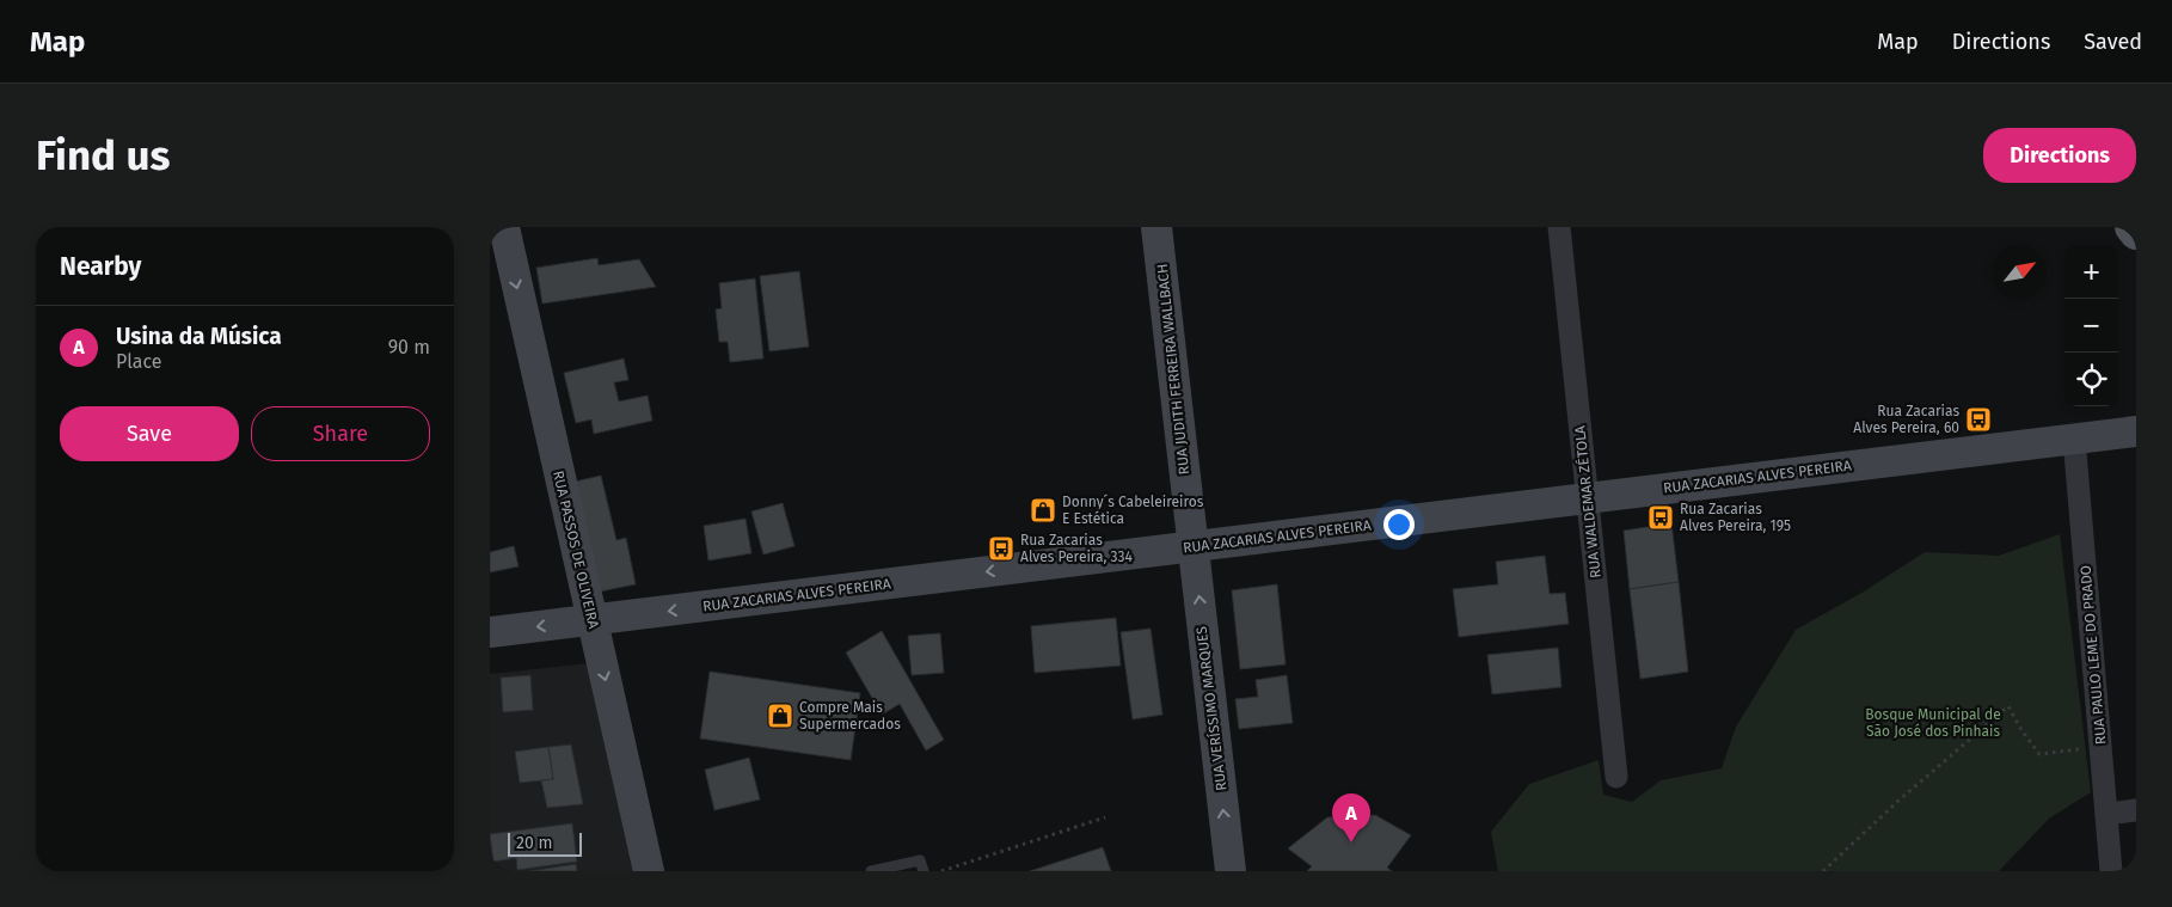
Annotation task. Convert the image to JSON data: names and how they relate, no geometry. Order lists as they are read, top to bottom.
{
  "streets": {
    "main road": [
      "RUA JUDITH FERREIRA WALLBACH",
      "RUA ZACARIAS ALVES PEREIRA",
      "RUA PASSOS DE OLIVEIRA",
      "RUA VERÍSSIMO MARQUES"
    ],
    "street": ["RUA WALDEMAR ZÉTOLA", "RUA PAULO LEME DO PRADO"]
  },
  "crossings": [
    ["RUA JUDITH FERREIRA WALLBACH", "RUA ZACARIAS ALVES PEREIRA"],
    ["RUA JUDITH FERREIRA WALLBACH", "RUA VERÍSSIMO MARQUES"],
    ["RUA ZACARIAS ALVES PEREIRA", "RUA WALDEMAR ZÉTOLA"],
    ["RUA ZACARIAS ALVES PEREIRA", "RUA PASSOS DE OLIVEIRA"],
    ["RUA ZACARIAS ALVES PEREIRA", "RUA PAULO LEME DO PRADO"],
    ["RUA ZACARIAS ALVES PEREIRA", "RUA VERÍSSIMO MARQUES"]
  ],
  "one_way": ["RUA ZACARIAS ALVES PEREIRA", "RUA PASSOS DE OLIVEIRA", "RUA VERÍSSIMO MARQUES"],
  "parks": ["Bosque Municipal de São José dos Pinhais"],
  "places": {
    "bus stop": ["Rua Zacarias Alves Pereira, 60", "Rua Zacarias Alves Pereira, 195", "Rua Zacarias Alves Pereira, 334"],
    "shop": ["Donny´s Cabeleireiros E Estética", "Compre Mais Supermercados"]
  },
  "scale_bar": "20 m",
  "north": "top right",
  "page": {
    "header": "Map",
    "nav": ["Map", "Directions", "Saved"],
    "buttons": [
      "Directions",
      ["Save", "Share"]
    ],
    "title": "Find us",
    "heading": "Nearby",
    "map_buttons": ["+", "−"],
    "list": [
      {
        "mark": "A",
        "name": "Usina da Música",
        "note": "Place",
        "value": "90 m"
      }
    ],
    "pins": "A",
    "scale": "20 m"
  }
}
